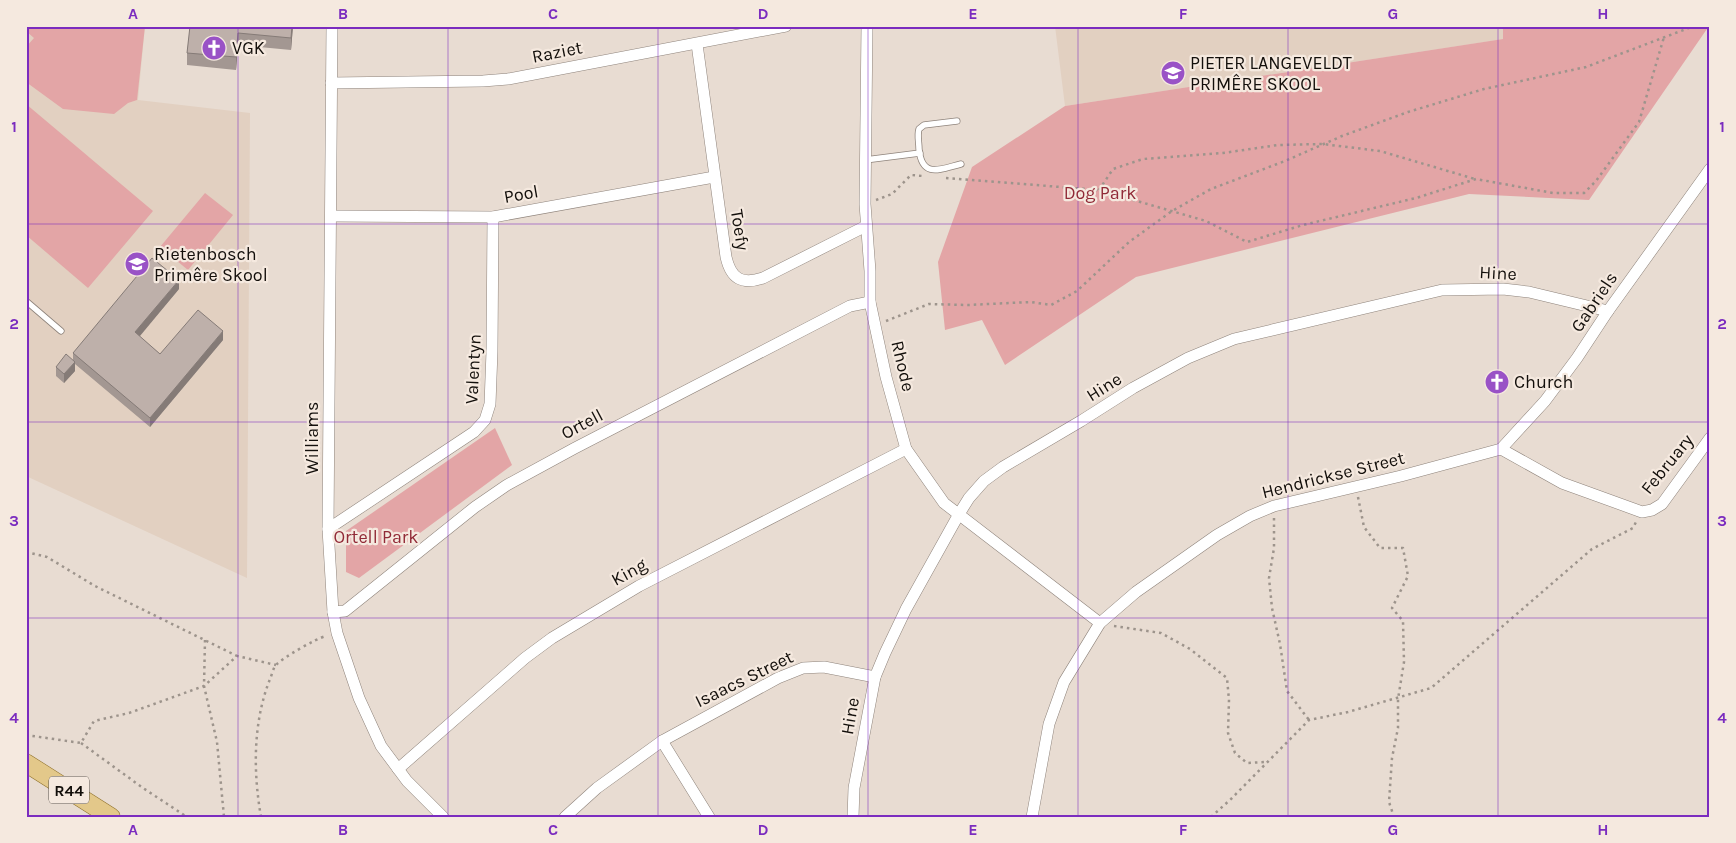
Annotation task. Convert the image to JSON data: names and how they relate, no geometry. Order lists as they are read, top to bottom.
{
  "streets": {
    "main road": ["R44"],
    "street": [
      "Raziet",
      "Pool",
      "Toefy",
      "Hine",
      "Gabriels",
      "Rhode",
      "Valentyn",
      "Ortell",
      "Williams",
      "February",
      "Hendrickse Street",
      "King",
      "Isaacs Street"
    ]
  },
  "crossings": [
    ["Raziet", "Toefy"],
    ["Raziet", "Williams"],
    ["Pool", "Toefy"],
    ["Pool", "Valentyn"],
    ["Pool", "Williams"],
    ["Toefy", "Rhode"],
    ["Hine", "Gabriels"],
    ["Hine", "Rhode"],
    ["Hine", "Isaacs Street"],
    ["Gabriels", "Hendrickse Street"],
    ["Rhode", "Ortell"],
    ["Rhode", "Hendrickse Street"],
    ["Rhode", "King"],
    ["Valentyn", "Williams"],
    ["Ortell", "Williams"],
    ["Williams", "King"]
  ],
  "parks": ["Dog Park", "Ortell Park"],
  "places": {
    "church": ["VGK", "Church"],
    "school or university": ["PIETER LANGEVELDT PRIMÊRE SKOOL", "Rietenbosch Primêre Skool"]
  },
  "grid": {
    "columns": [
      "A",
      "B",
      "C",
      "D",
      "E",
      "F",
      "G",
      "H"
    ],
    "rows": [
      "1",
      "2",
      "3",
      "4"
    ]
  }
}
